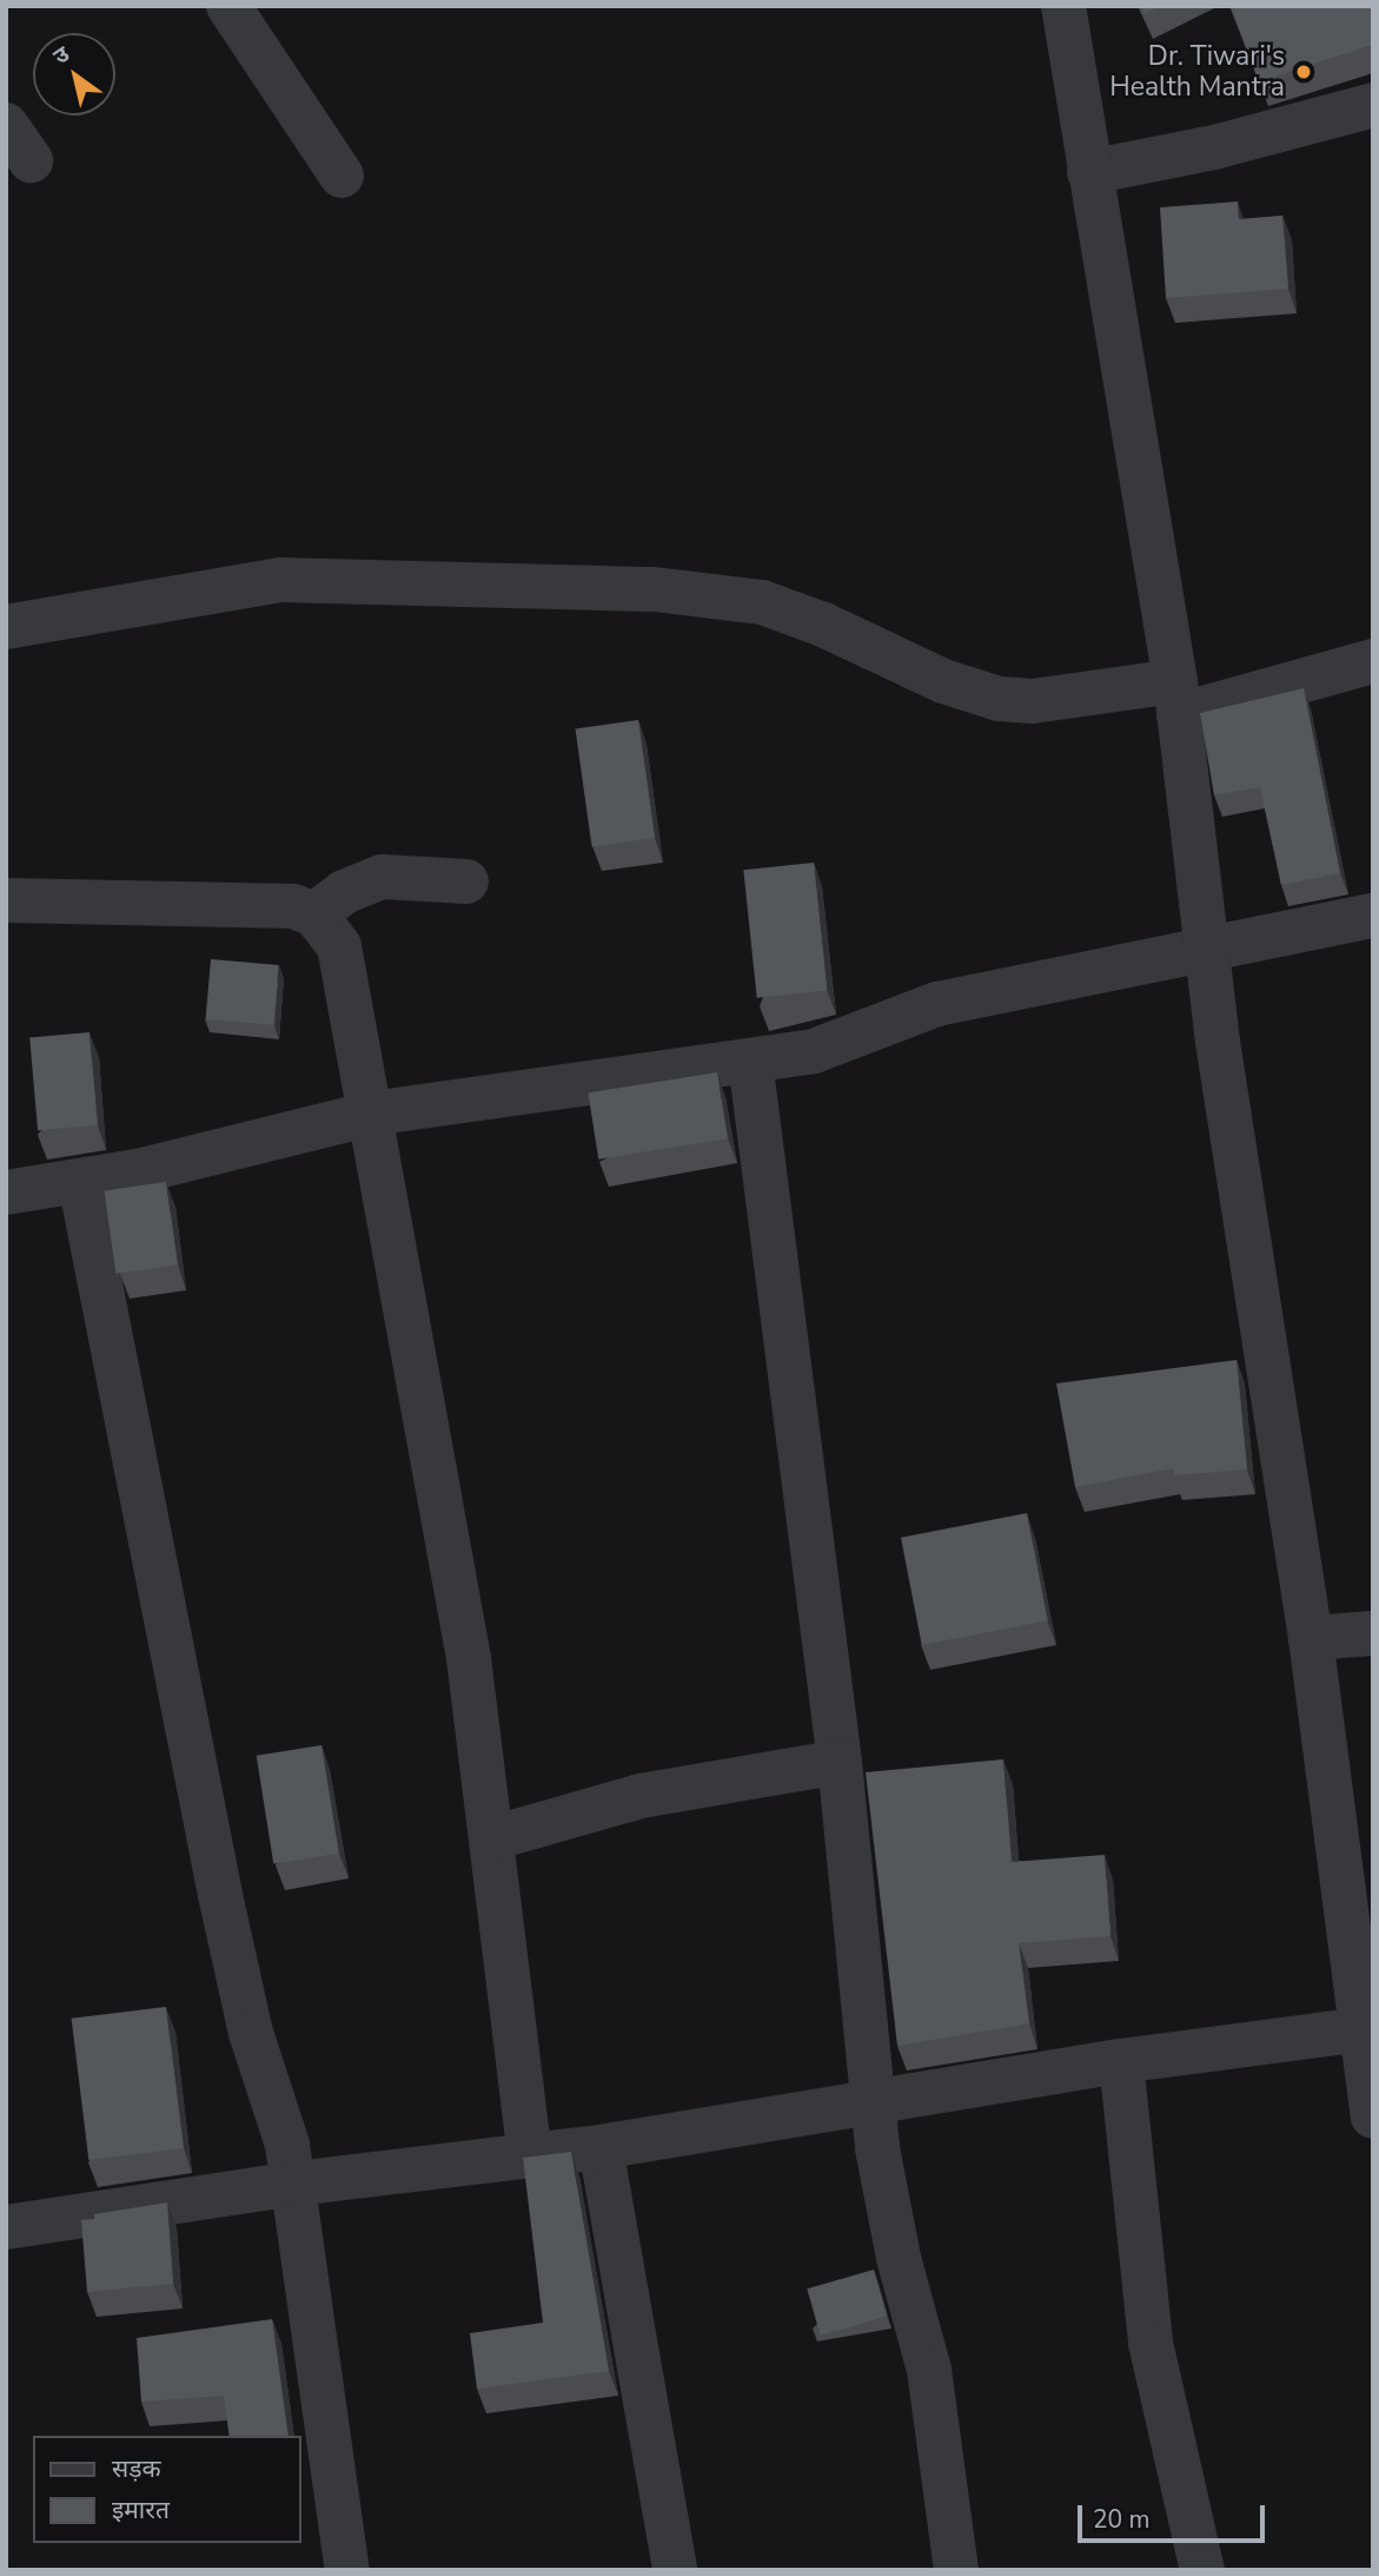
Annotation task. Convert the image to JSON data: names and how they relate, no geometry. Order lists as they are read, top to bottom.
{
  "places": ["Dr. Tiwari's Health Mantra"],
  "legend": ["सड़क", "इमारत"],
  "scale_bar": "20 m",
  "north": "top left"
}
